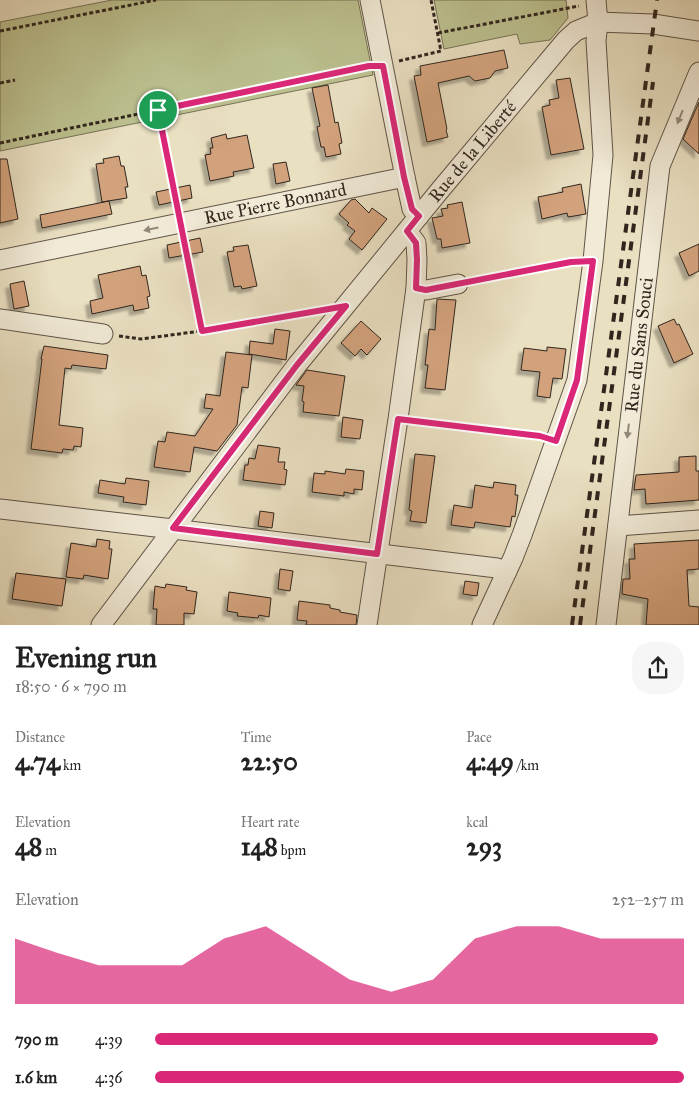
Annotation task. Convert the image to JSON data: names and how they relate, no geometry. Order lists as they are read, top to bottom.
{
  "streets": {
    "street": ["Rue de la Liberté", "Rue Pierre Bonnard", "Rue du Sans Souci"]
  },
  "page": {
    "heading": ["Evening run", "18:50 · 6 × 790 m"],
    "stats": [
      ["Distance", "4.74 km"],
      ["Time", "22:50"],
      ["Pace", "4:49 /km"],
      ["Elevation", "48 m"],
      ["Heart rate", "148 bpm"],
      ["kcal", "293"]
    ],
    "chart": ["Elevation", "252–257 m"],
    "list": [
      {
        "name": "790 m",
        "note": "4:39"
      },
      {
        "name": "1.6 km",
        "note": "4:36"
      }
    ]
  }
}
